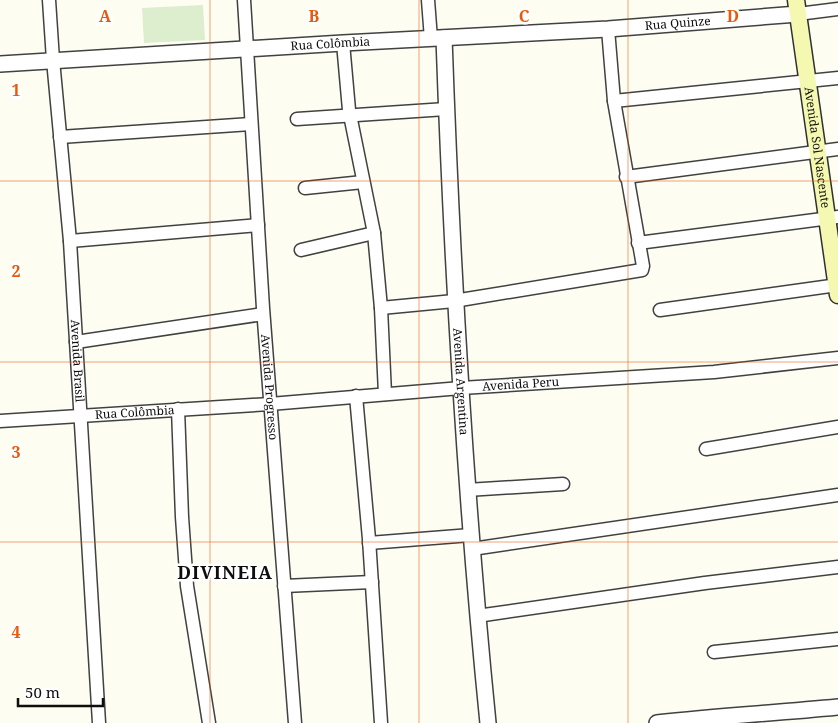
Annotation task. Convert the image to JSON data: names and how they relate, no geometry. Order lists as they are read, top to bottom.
{
  "streets": {
    "main road": ["Avenida Sol Nascente"],
    "street": [
      "Rua Quinze",
      "Rua Colômbia",
      "Avenida Brasil",
      "Avenida Argentina",
      "Avenida Peru",
      "Avenida Progresso"
    ]
  },
  "crossings": [
    ["Rua Quinze", "Rua Colômbia"],
    ["Rua Quinze", "Avenida Sol Nascente"],
    ["Rua Colômbia", "Avenida Brasil"],
    ["Rua Colômbia", "Avenida Argentina"],
    ["Rua Colômbia", "Avenida Peru"],
    ["Rua Colômbia", "Avenida Progresso"],
    ["Avenida Argentina", "Avenida Peru"],
    ["Avenida Peru", "Avenida Progresso"]
  ],
  "districts": ["DIVINEIA"],
  "scale_bar": "50 m",
  "grid": {
    "columns": [
      "A",
      "B",
      "C",
      "D"
    ],
    "rows": [
      "1",
      "2",
      "3",
      "4"
    ]
  }
}
